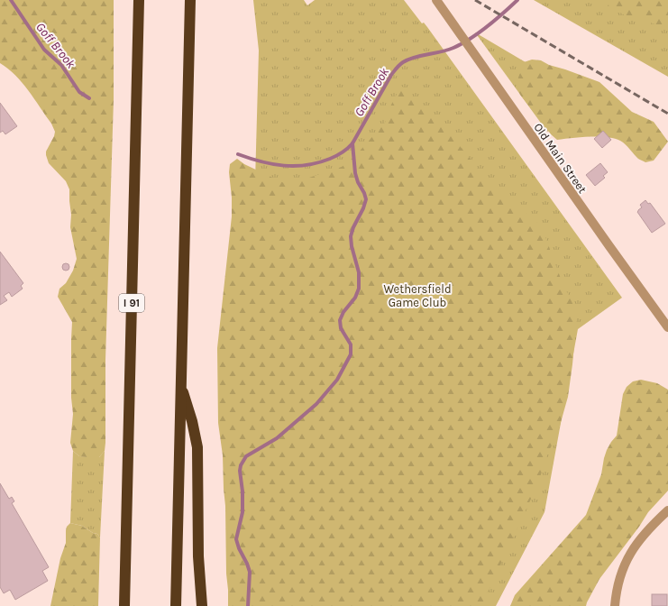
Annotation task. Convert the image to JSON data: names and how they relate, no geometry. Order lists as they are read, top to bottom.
{
  "streets": {
    "highway": ["I 91"],
    "street": ["Old Main Street"]
  },
  "water": ["Goff Brook"],
  "parks": ["Wethersfield Game Club"]
}
